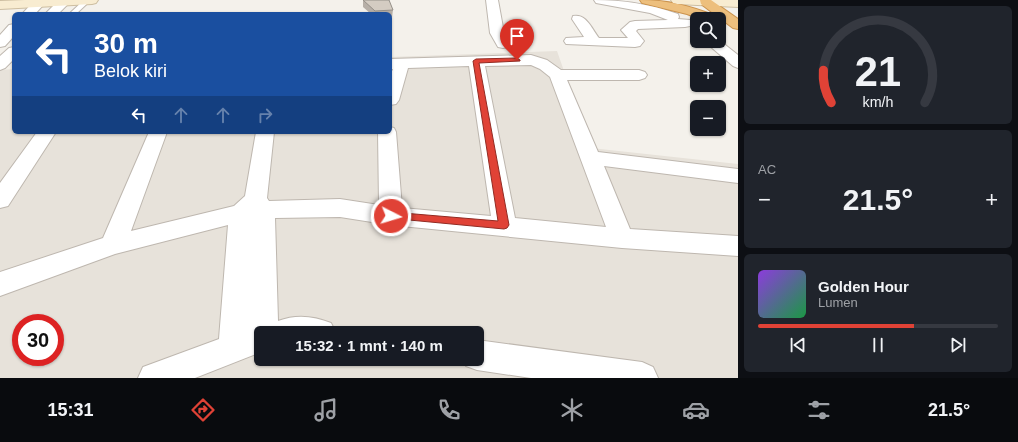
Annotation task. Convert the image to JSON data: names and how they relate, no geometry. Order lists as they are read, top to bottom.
{
  "page": {
    "map_buttons": ["+", "−"],
    "turn": ["30 m", "Belok kiri"],
    "tile": "AC",
    "heat": ["−", "21.5°", "+"],
    "song": ["Golden Hour", "Lumen"],
    "limit": "30",
    "trip": "15:32 · 1 mnt · 140 m",
    "tabs": ["15:31", "21.5°"],
    "gauge": ["21", "km/h"]
  }
}
